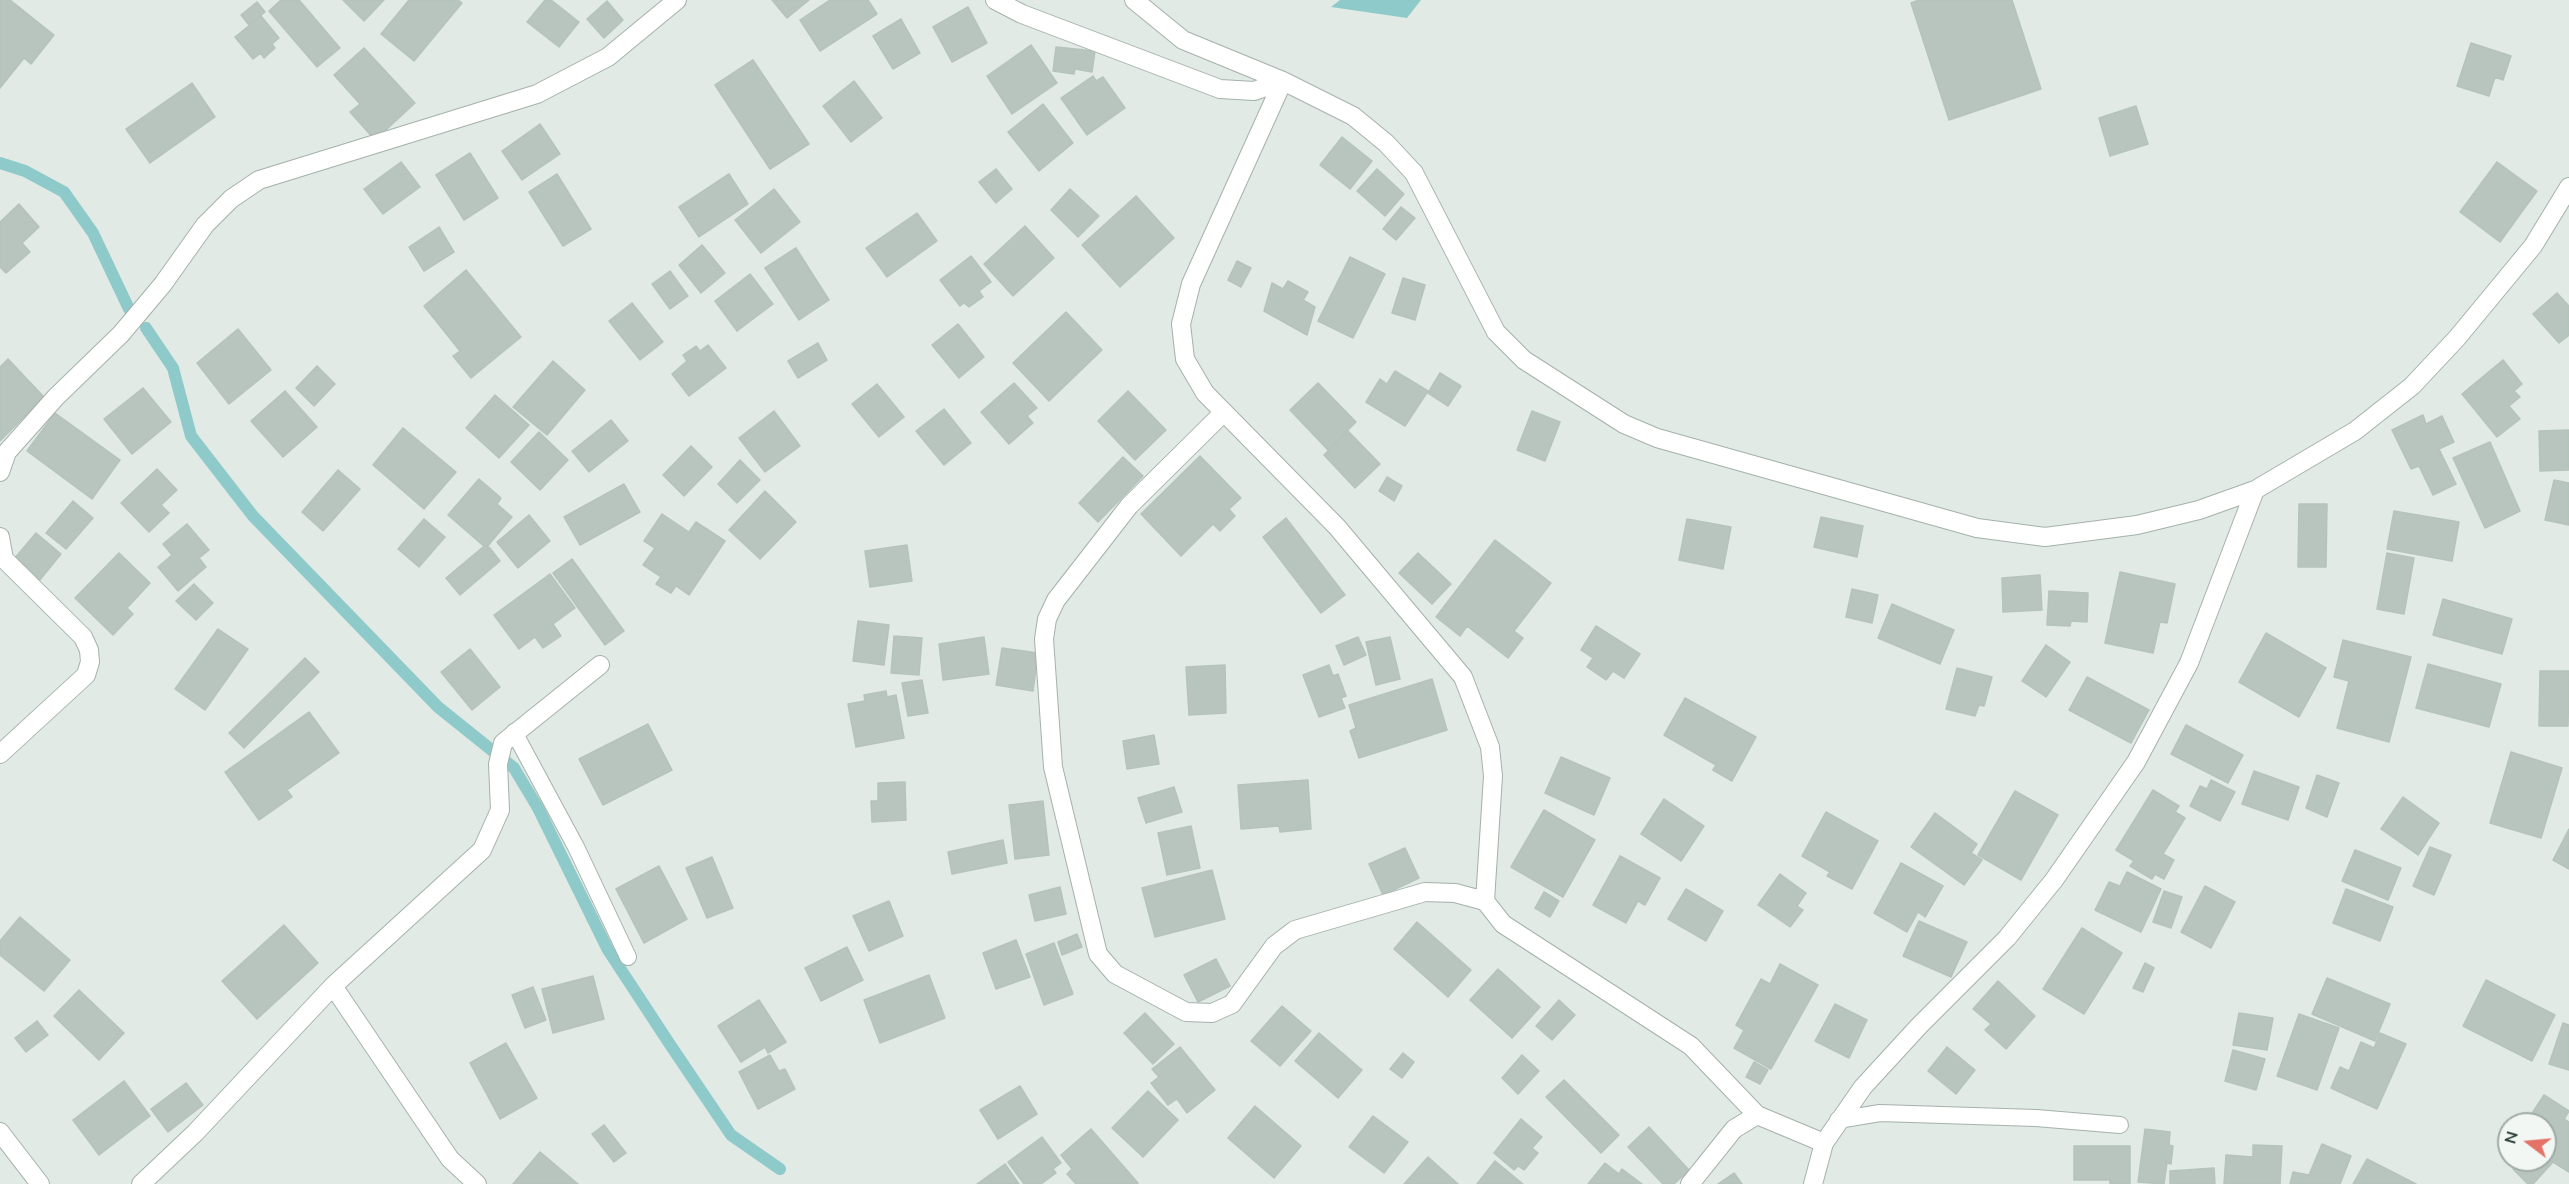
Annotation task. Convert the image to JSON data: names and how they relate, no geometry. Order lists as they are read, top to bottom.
{
  "north": "left"
}
